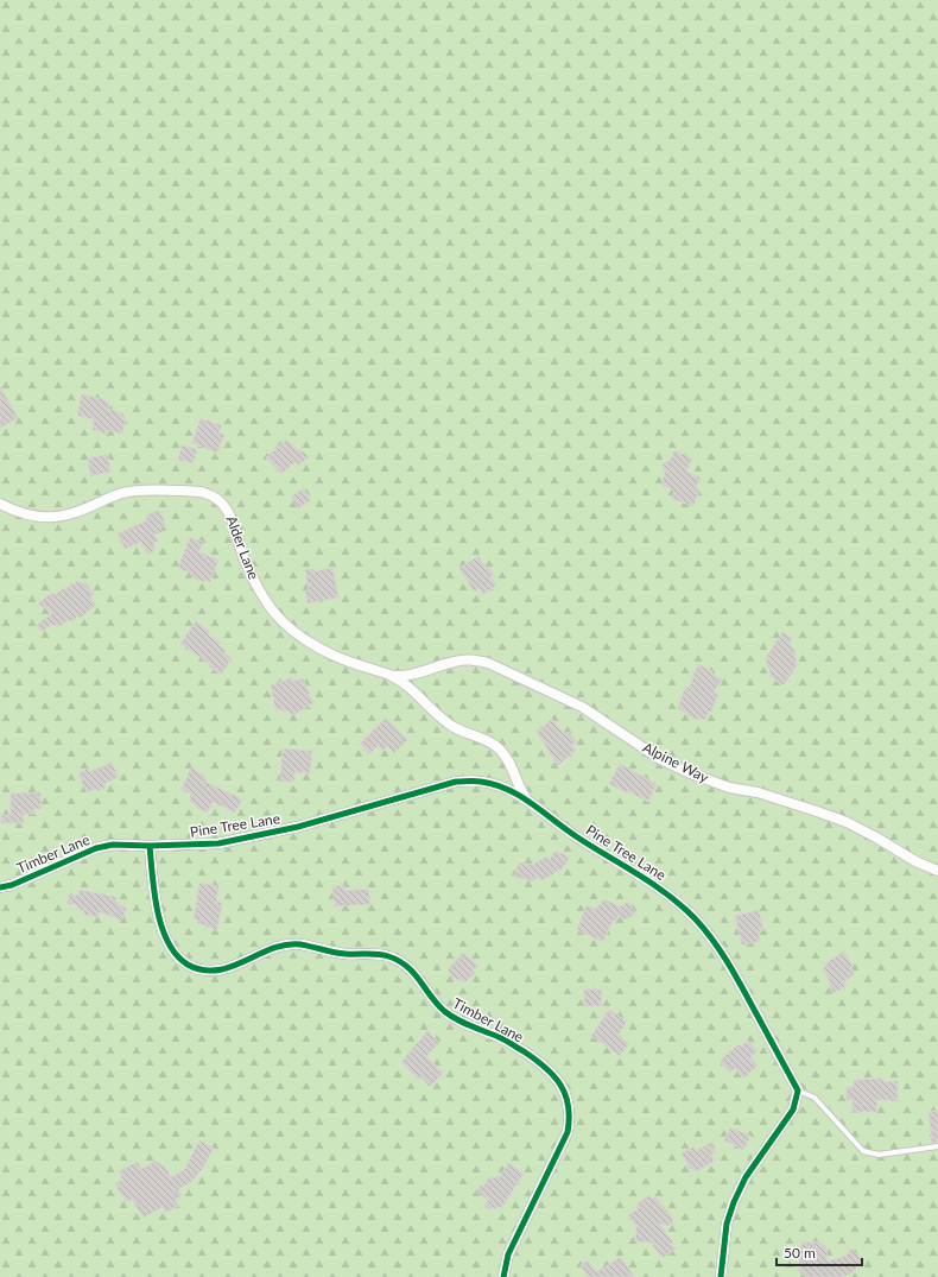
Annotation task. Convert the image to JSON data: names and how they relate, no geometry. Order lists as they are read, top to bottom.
{
  "streets": {
    "street": [
      "Alder Lane",
      "Alpine Way",
      "Pine Tree Lane",
      "Timber Lane"
    ]
  },
  "crossings": [
    ["Alder Lane", "Alpine Way"],
    ["Alder Lane", "Pine Tree Lane"],
    ["Pine Tree Lane", "Timber Lane"]
  ],
  "scale_bar": "50 m"
}
